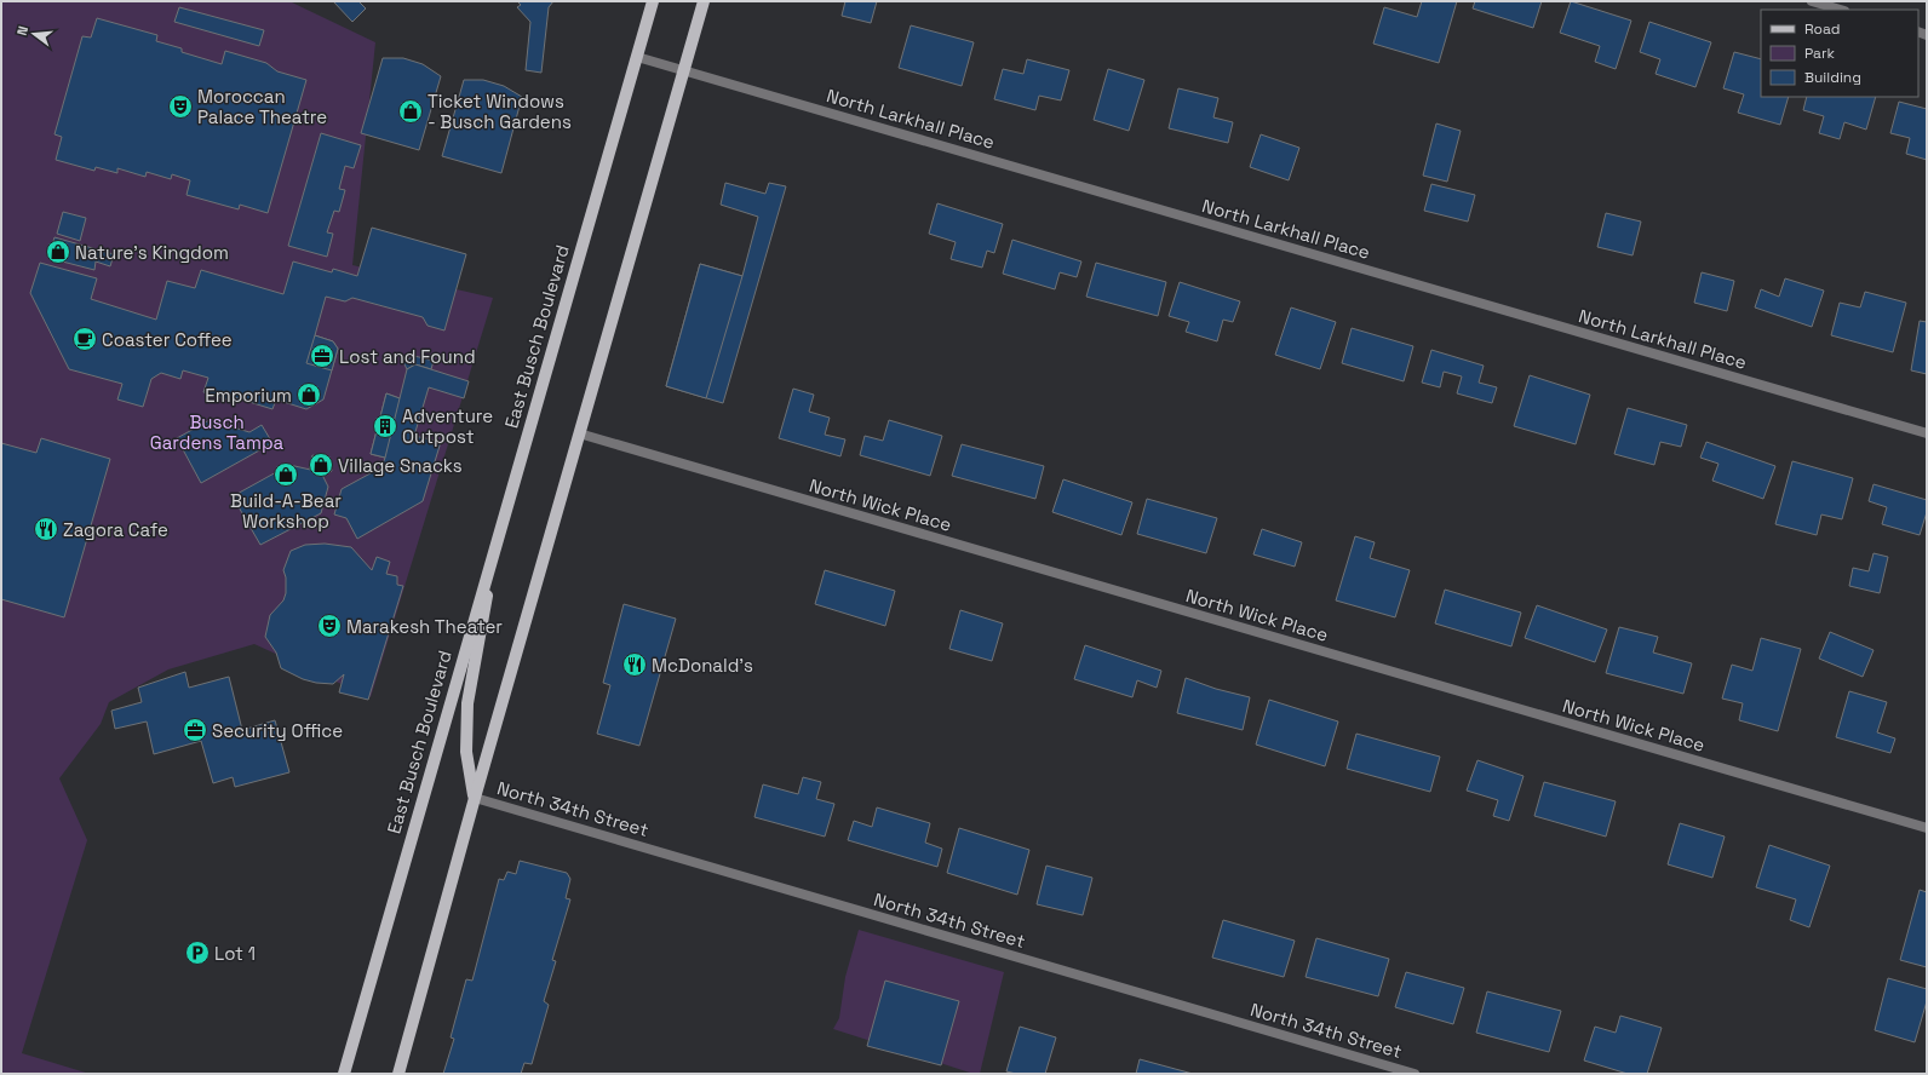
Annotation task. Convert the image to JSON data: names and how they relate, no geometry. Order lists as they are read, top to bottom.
{
  "streets": {
    "main road": ["East Busch Boulevard"],
    "street": ["North Larkhall Place", "North Wick Place", "North 34th Street"]
  },
  "crossings": [
    ["North Larkhall Place", "East Busch Boulevard"]
  ],
  "parks": ["Busch Gardens Tampa"],
  "places": {
    "theatre": ["Moroccan Palace Theatre", "Marakesh Theater"],
    "shop": [
      "Ticket Windows - Busch Gardens",
      "Nature's Kingdom",
      "Emporium",
      "Village Snacks",
      "Build-A-Bear Workshop"
    ],
    "cafe": ["Coaster Coffee"],
    "office": ["Lost and Found", "Security Office"],
    "building": ["Adventure Outpost"],
    "restaurant": ["Zagora Cafe", "McDonald's"],
    "parking": ["Lot 1"]
  },
  "legend": ["Road", "Park", "Building"],
  "north": "left"
}
